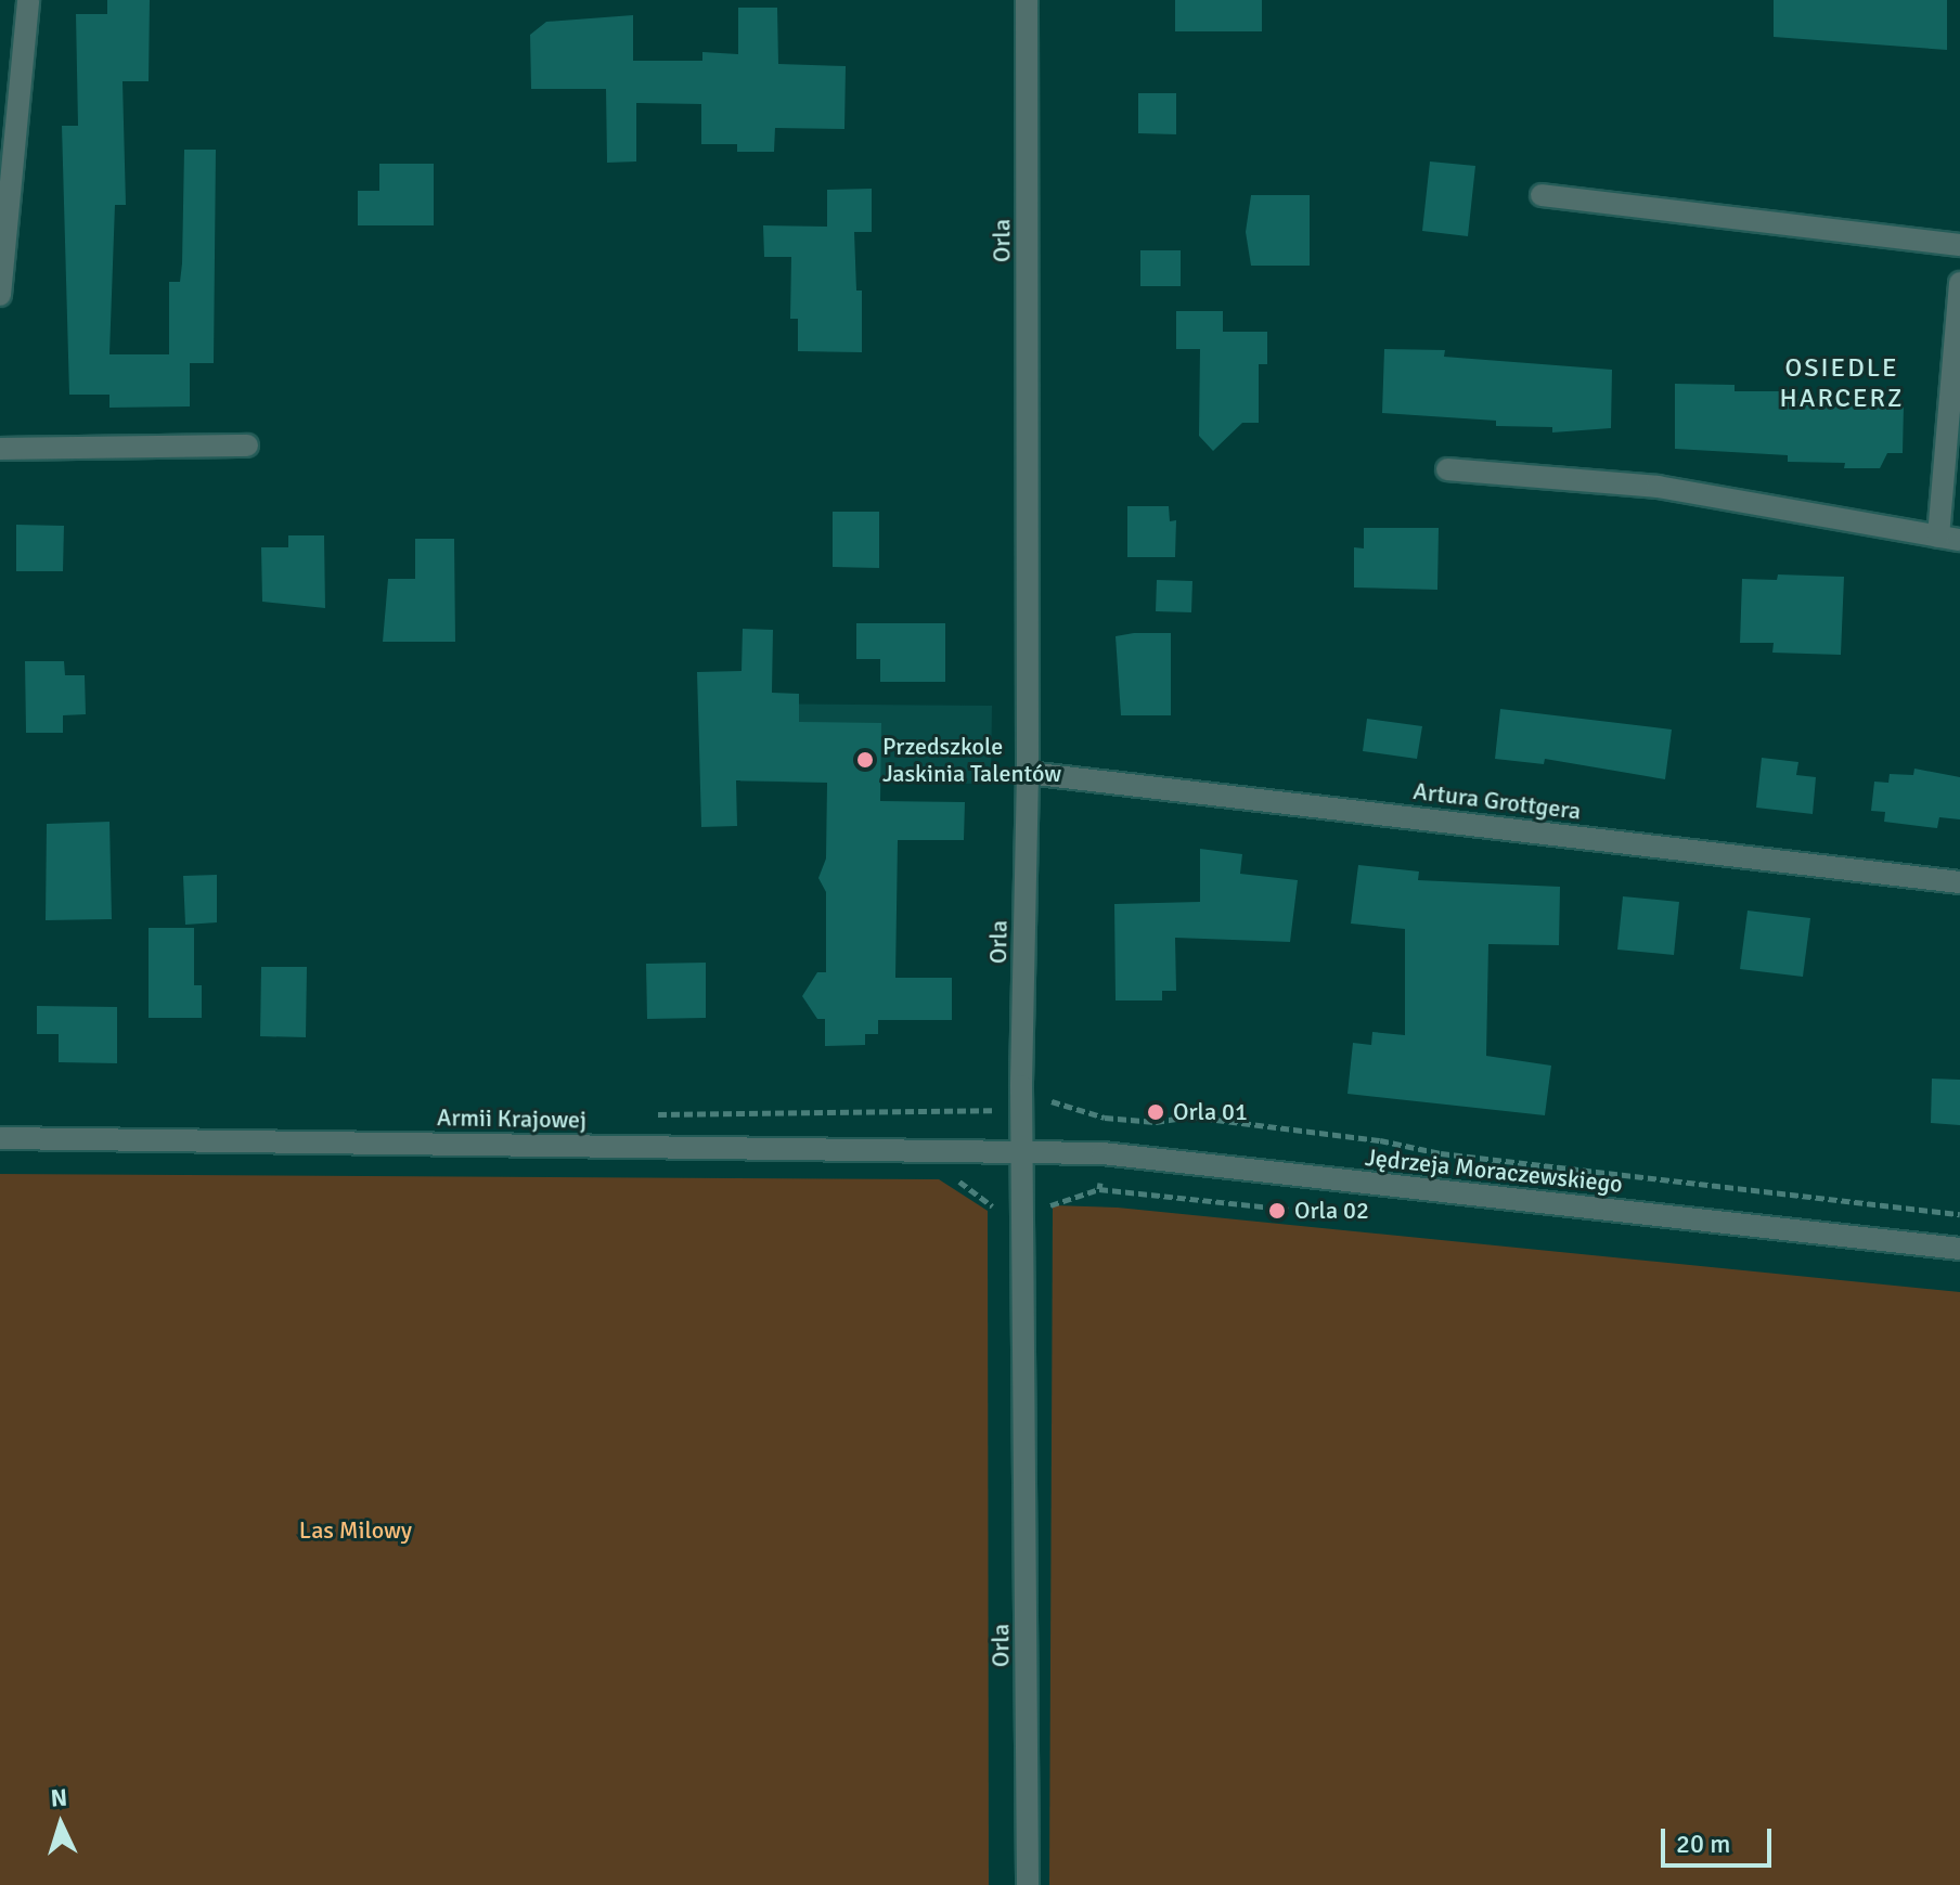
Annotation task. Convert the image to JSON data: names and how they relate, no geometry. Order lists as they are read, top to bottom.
{
  "streets": {
    "street": [
      "Orla",
      "Artura Grottgera",
      "Armii Krajowej",
      "Jędrzeja Moraczewskiego"
    ]
  },
  "crossings": [
    ["Orla", "Artura Grottgera"],
    ["Orla", "Armii Krajowej"],
    ["Orla", "Jędrzeja Moraczewskiego"],
    ["Armii Krajowej", "Jędrzeja Moraczewskiego"]
  ],
  "districts": ["OSIEDLE HARCERZ"],
  "parks": ["Las Milowy"],
  "places": ["Przedszkole Jaskinia Talentów", "Orla 01", "Orla 02"],
  "scale_bar": "20 m",
  "north": "top"
}
